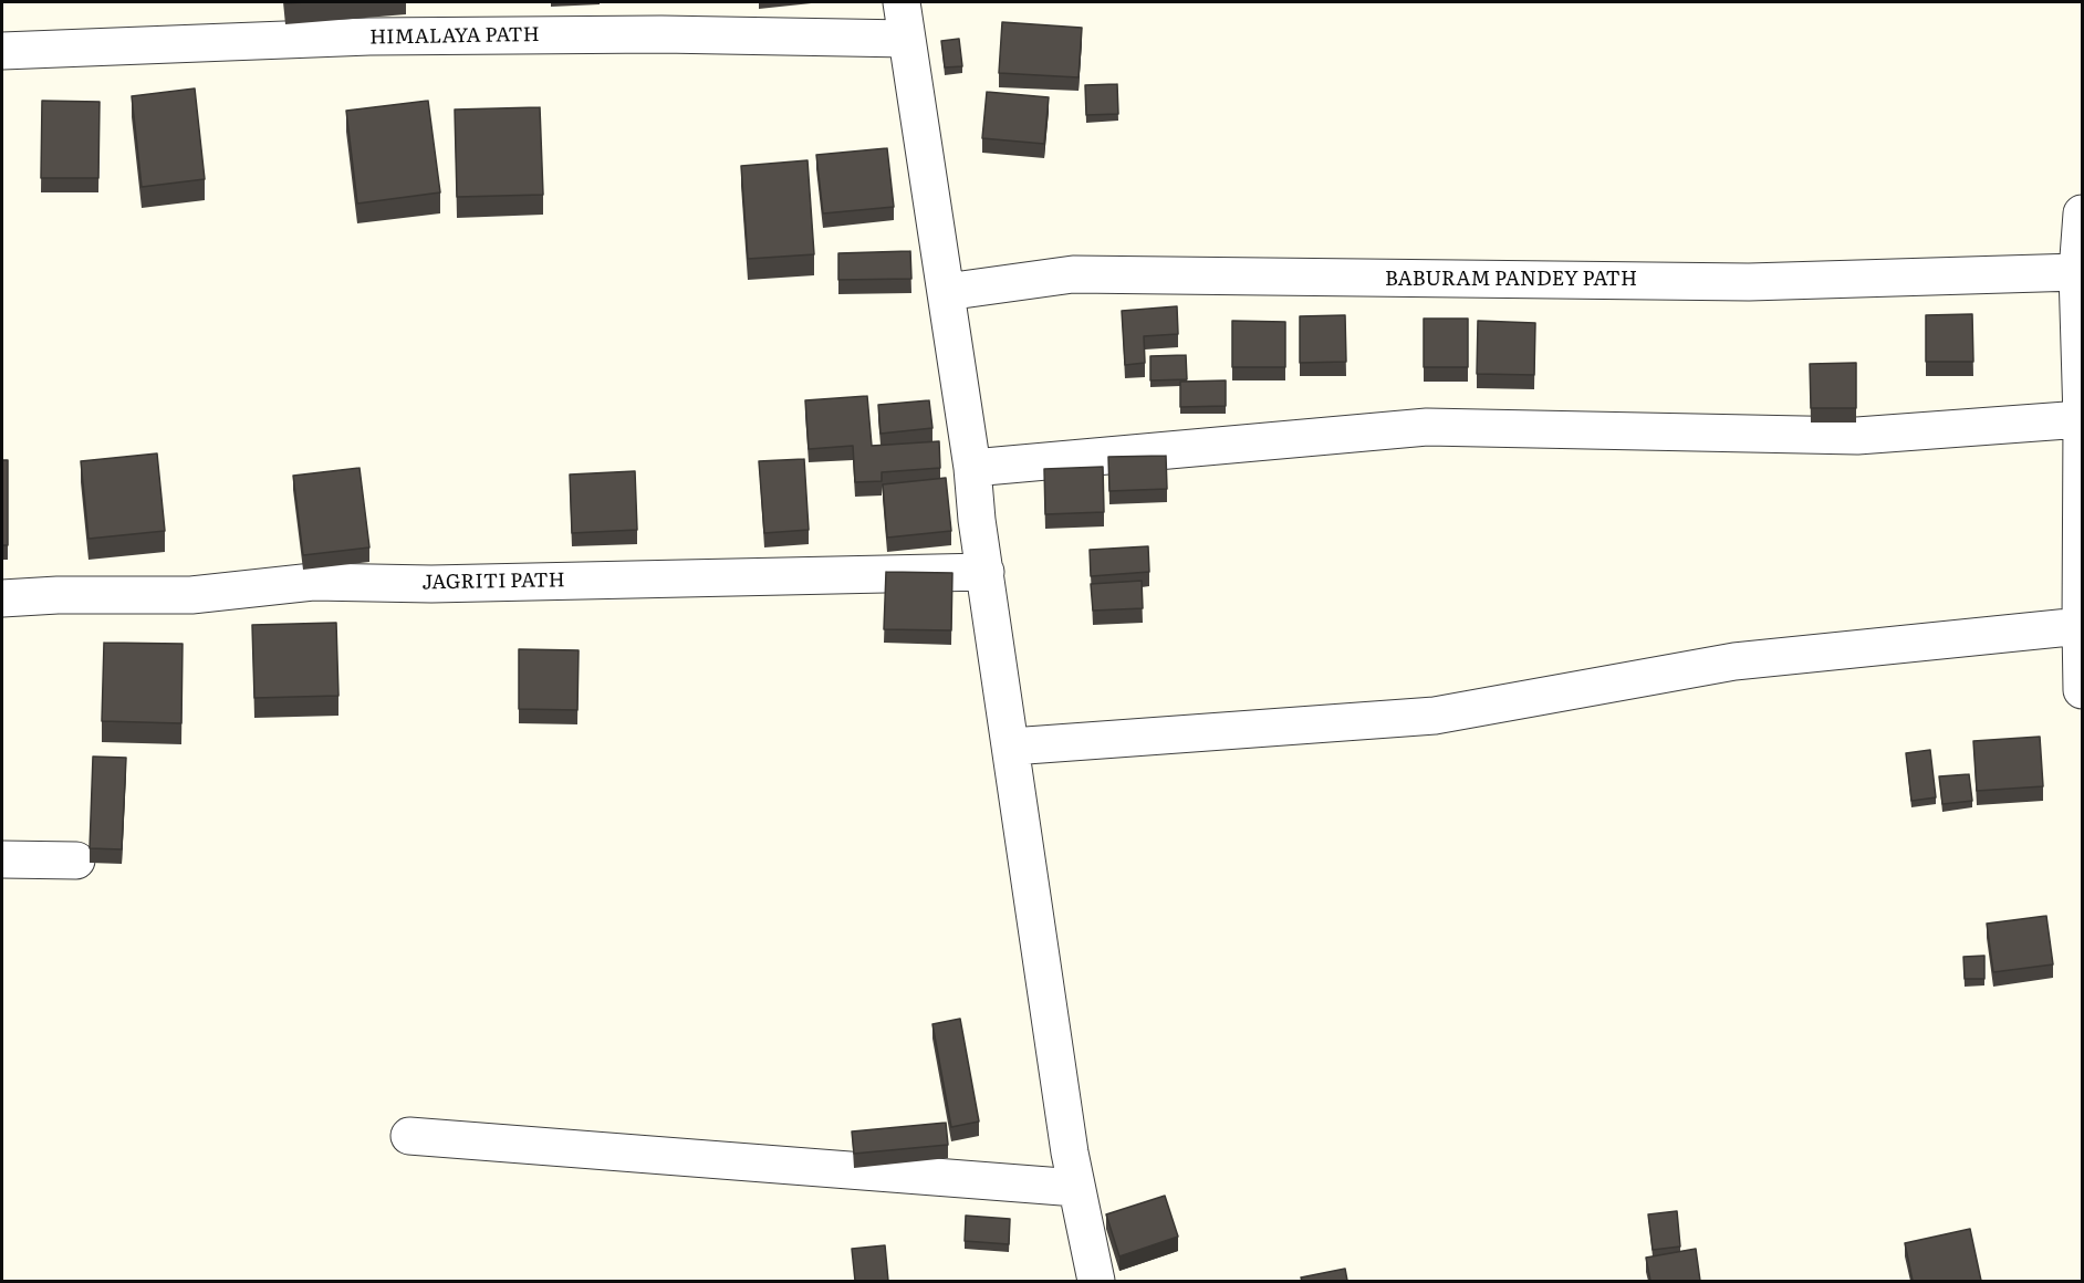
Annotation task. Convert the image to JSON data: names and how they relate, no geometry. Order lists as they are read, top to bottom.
{
  "streets": {
    "street": ["HIMALAYA PATH", "BABURAM PANDEY PATH", "JAGRITI PATH"]
  }
}
